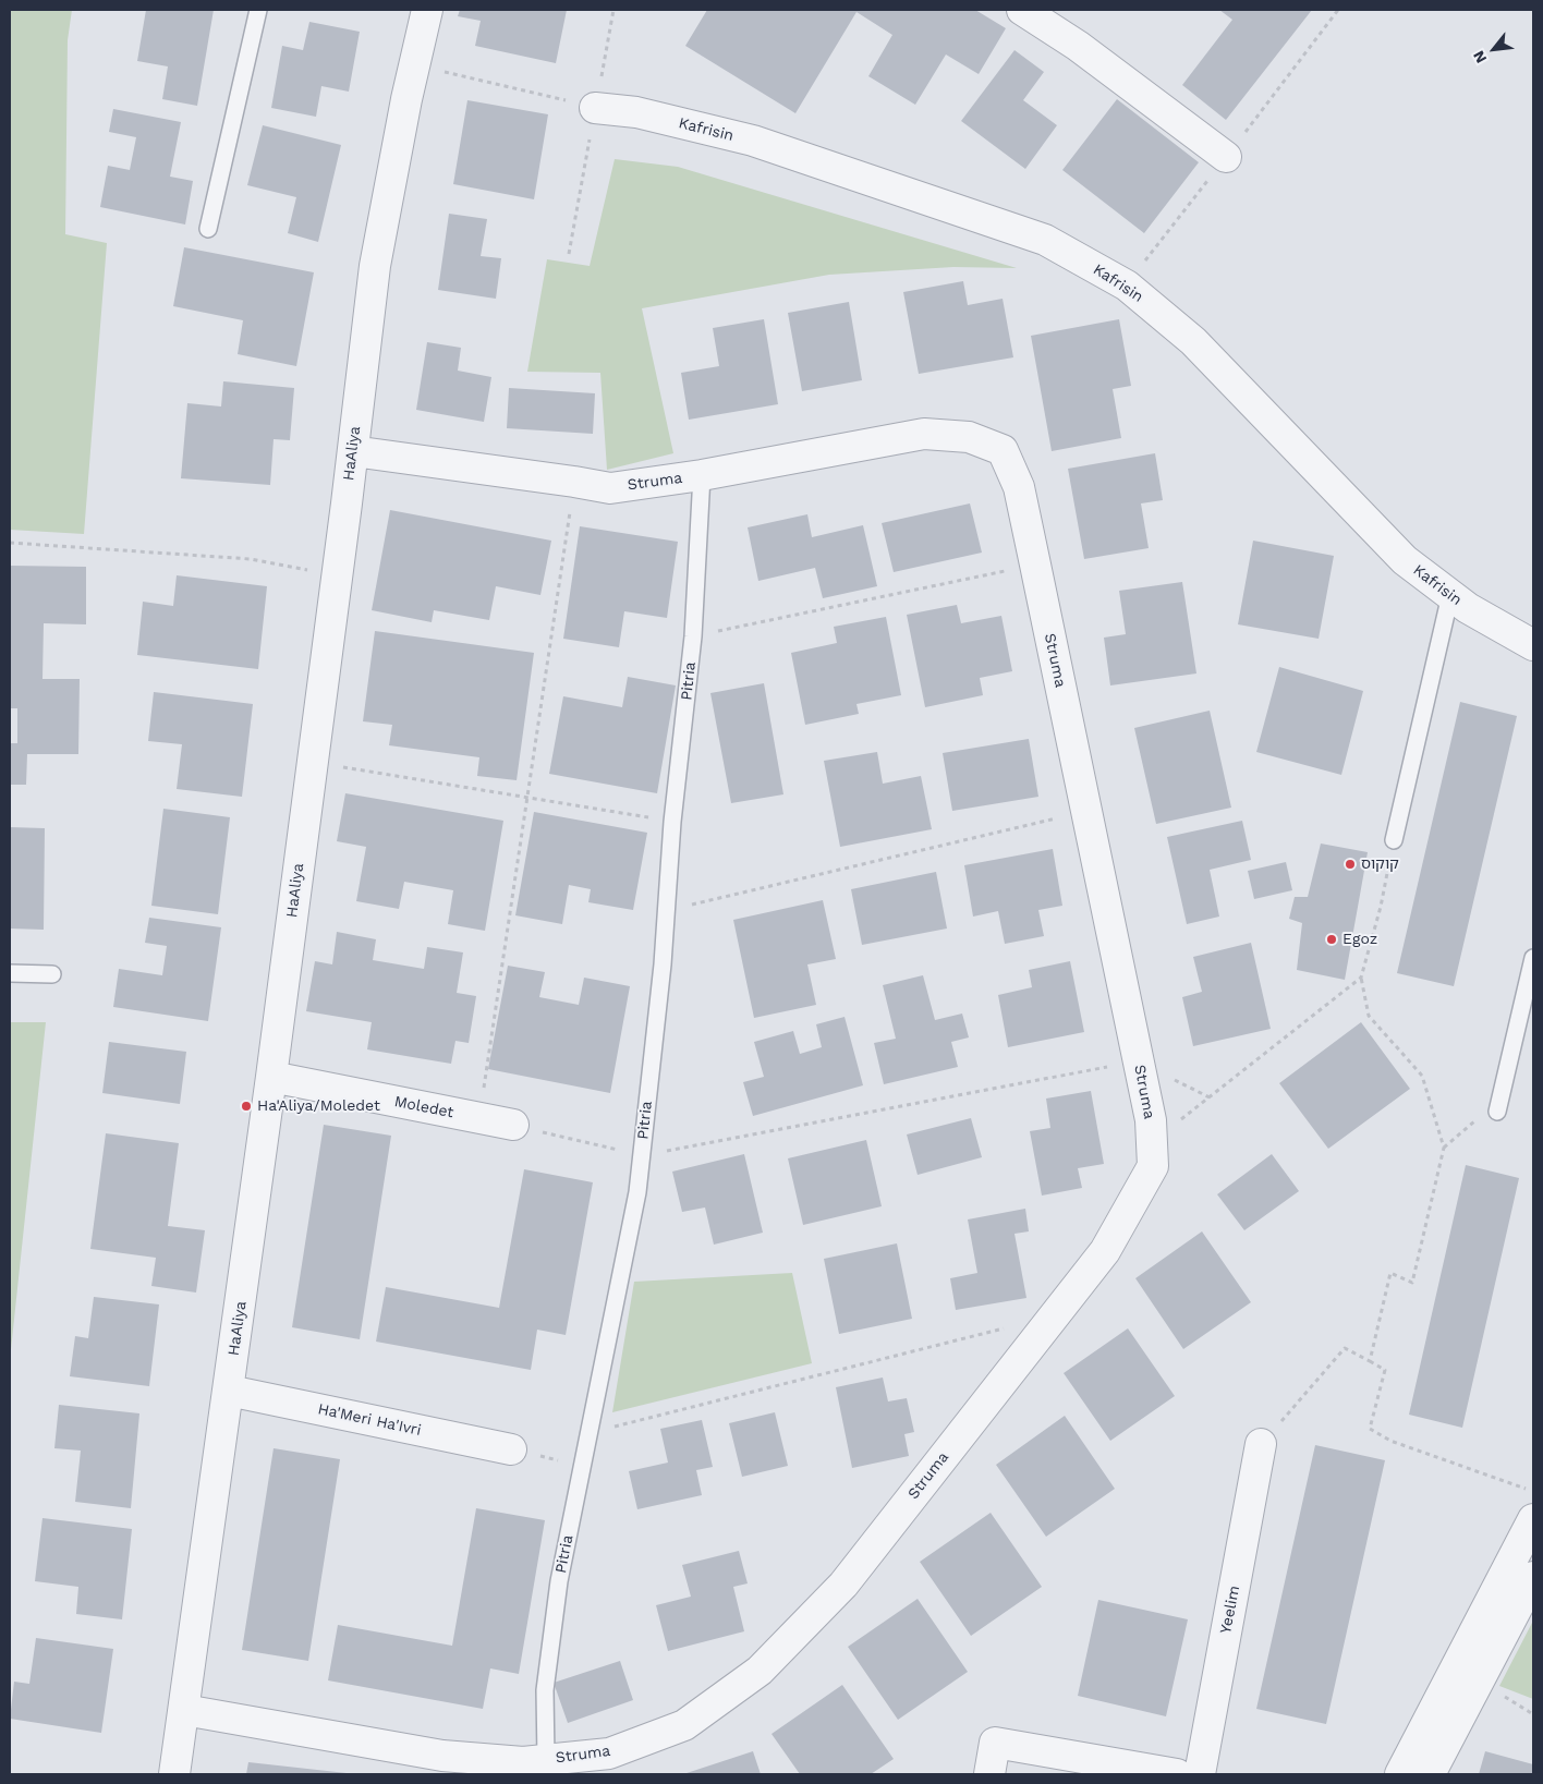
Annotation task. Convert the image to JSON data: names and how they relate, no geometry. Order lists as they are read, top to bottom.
{
  "streets": {
    "street": [
      "Kafrisin",
      "HaAliya",
      "Struma",
      "Moledet",
      "Ha'Meri Ha'Ivri",
      "Yeelim"
    ],
    "lane": ["Pitria"]
  },
  "crossings": [
    ["HaAliya", "Struma"],
    ["HaAliya", "Moledet"],
    ["HaAliya", "Ha'Meri Ha'Ivri"],
    ["Struma", "Pitria"]
  ],
  "places": ["קוקוס", "Egoz", "Ha'Aliya/Moledet"],
  "north": "bottom left"
}
